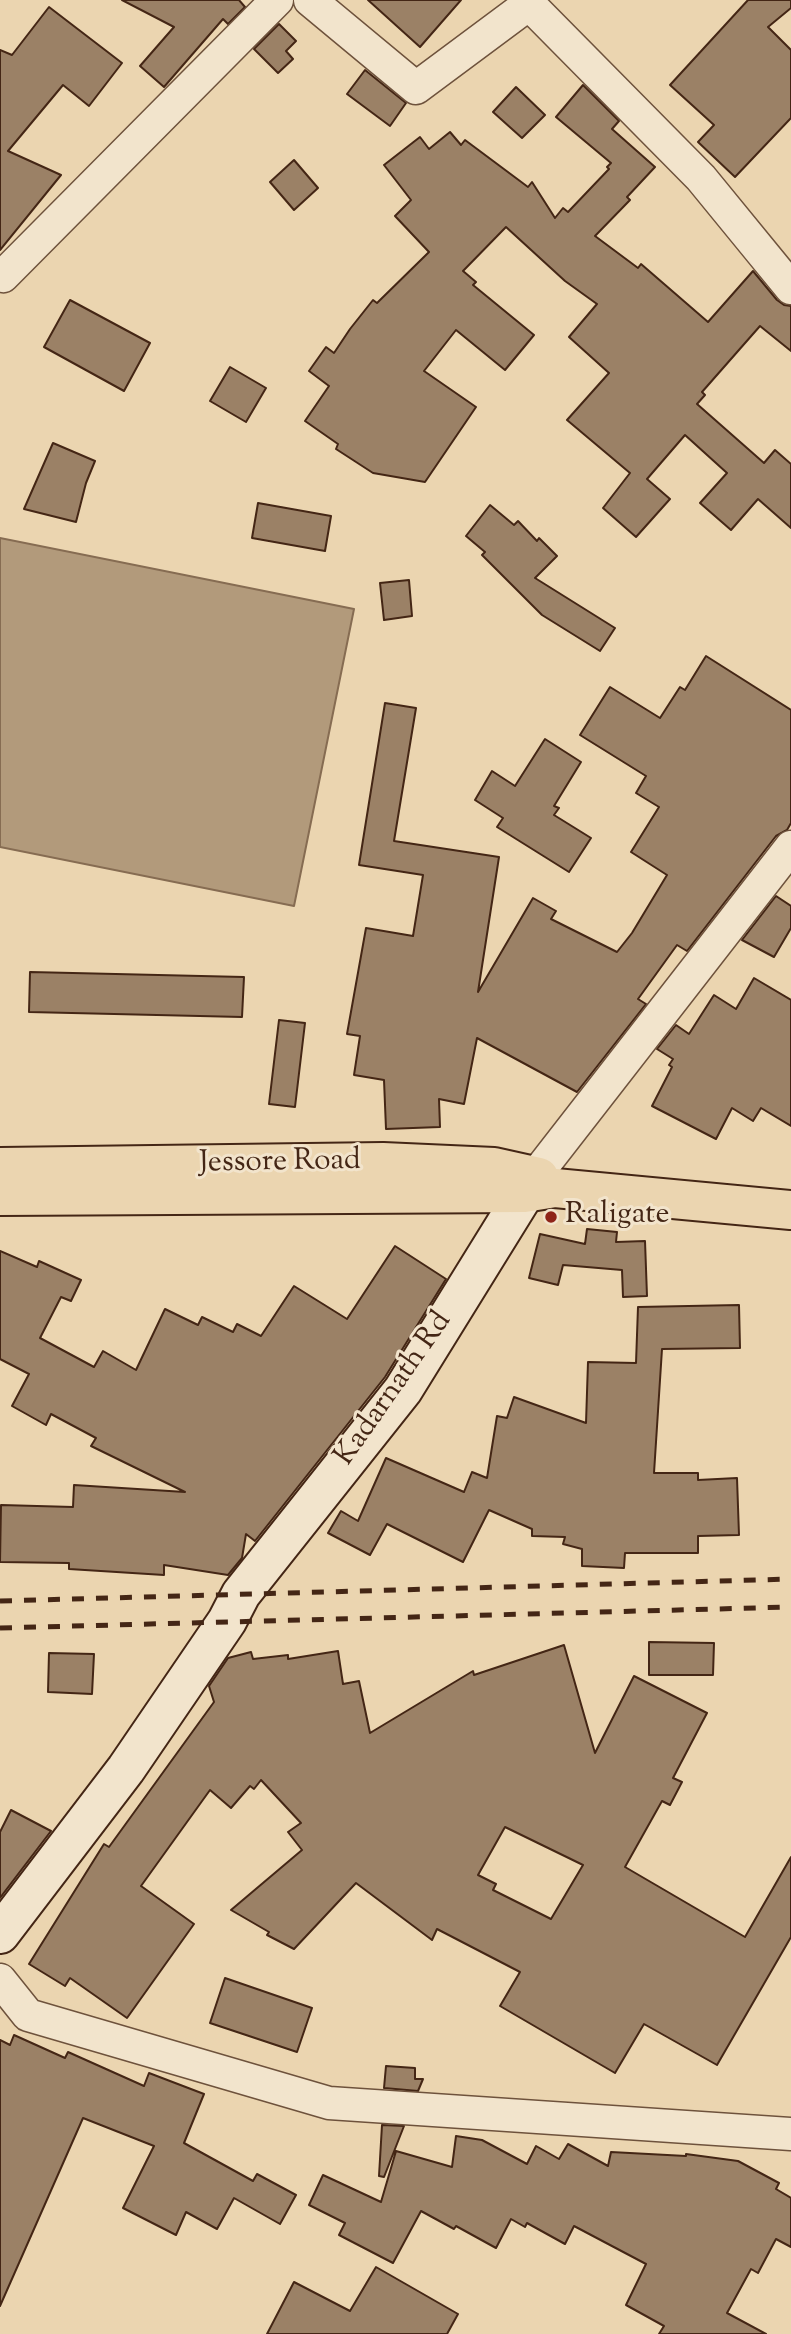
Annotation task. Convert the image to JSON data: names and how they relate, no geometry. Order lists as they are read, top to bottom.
{
  "streets": {
    "highway": ["Jessore Road"],
    "main road": ["Kadarnath Rd"]
  },
  "crossings": [
    ["Jessore Road", "Kadarnath Rd"]
  ],
  "places": ["Raligate"]
}
